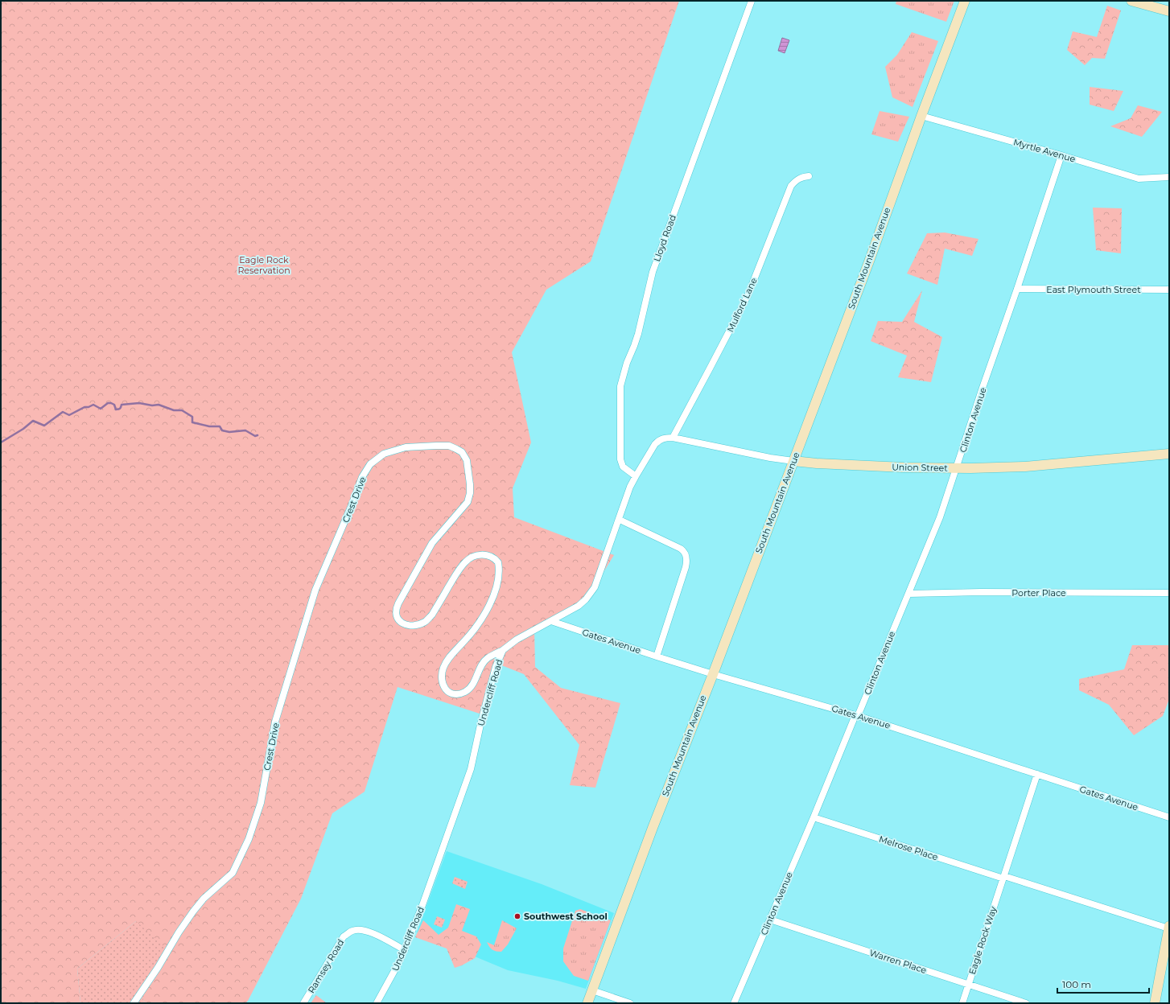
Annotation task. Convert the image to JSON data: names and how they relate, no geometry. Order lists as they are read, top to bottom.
{
  "streets": {
    "street": [
      "Myrtle Avenue",
      "Lloyd Road",
      "South Mountain Avenue",
      "East Plymouth Street",
      "Mulford Lane",
      "Clinton Avenue",
      "Union Street",
      "Crest Drive",
      "Porter Place",
      "Gates Avenue",
      "Undercliff Road",
      "Melrose Place",
      "Eagle Rock Way",
      "Warren Place",
      "Ramsey Road"
    ]
  },
  "crossings": [
    ["Myrtle Avenue", "South Mountain Avenue"],
    ["Myrtle Avenue", "Clinton Avenue"],
    ["Lloyd Road", "Undercliff Road"],
    ["South Mountain Avenue", "Union Street"],
    ["South Mountain Avenue", "Gates Avenue"],
    ["East Plymouth Street", "Clinton Avenue"],
    ["Mulford Lane", "Union Street"],
    ["Mulford Lane", "Undercliff Road"],
    ["Clinton Avenue", "Union Street"],
    ["Clinton Avenue", "Porter Place"],
    ["Clinton Avenue", "Gates Avenue"],
    ["Clinton Avenue", "Melrose Place"],
    ["Clinton Avenue", "Warren Place"],
    ["Union Street", "Undercliff Road"],
    ["Crest Drive", "Undercliff Road"],
    ["Gates Avenue", "Undercliff Road"],
    ["Gates Avenue", "Eagle Rock Way"],
    ["Undercliff Road", "Ramsey Road"],
    ["Melrose Place", "Eagle Rock Way"],
    ["Eagle Rock Way", "Warren Place"]
  ],
  "parks": ["Eagle Rock Reservation"],
  "places": ["Southwest School"],
  "scale_bar": "100 m"
}
